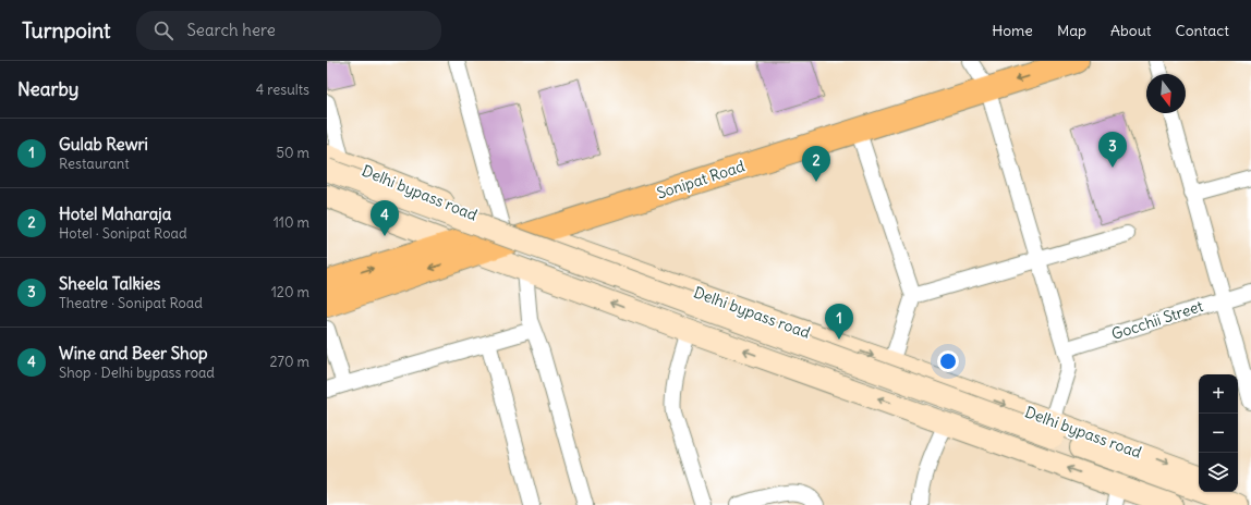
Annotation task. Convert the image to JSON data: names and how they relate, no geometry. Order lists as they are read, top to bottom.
{
  "streets": {
    "main road": ["Sonipat Road", "Delhi bypass road"],
    "street": ["Gocchii Street"]
  },
  "crossings": [
    ["Sonipat Road", "Delhi bypass road"]
  ],
  "north": "bottom",
  "page": {
    "header": "Turnpoint",
    "search": "Search here",
    "nav": [
      "Home",
      "Map",
      "About",
      "Contact"
    ],
    "heading": ["Nearby", "4 results"],
    "list": [
      {
        "mark": "1",
        "name": "Gulab Rewri",
        "note": "Restaurant",
        "value": "50 m"
      },
      {
        "mark": "2",
        "name": "Hotel Maharaja",
        "note": "Hotel · Sonipat Road",
        "value": "110 m"
      },
      {
        "mark": "3",
        "name": "Sheela Talkies",
        "note": "Theatre · Sonipat Road",
        "value": "120 m"
      },
      {
        "mark": "4",
        "name": "Wine and Beer Shop",
        "note": "Shop · Delhi bypass road",
        "value": "270 m"
      }
    ],
    "pins": [
      "3",
      "2",
      "4",
      "1"
    ],
    "map_buttons": ["+", "−"]
  }
}
